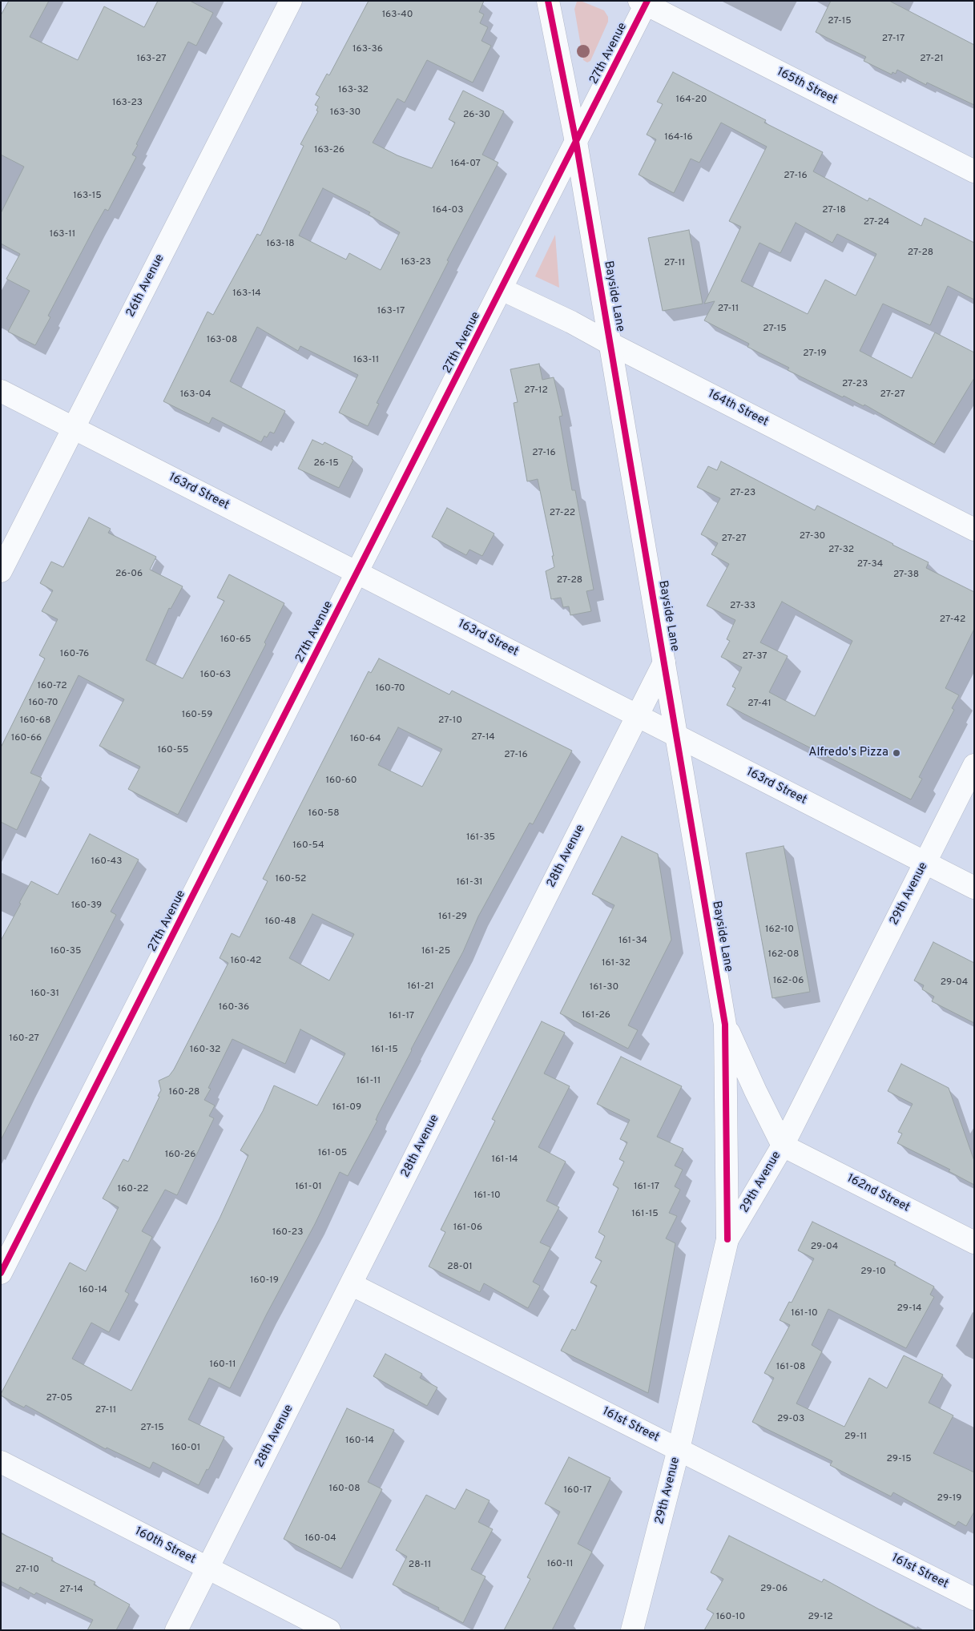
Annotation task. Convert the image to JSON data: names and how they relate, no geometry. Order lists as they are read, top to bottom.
{
  "streets": {
    "street": [
      "27th Avenue",
      "165th Street",
      "26th Avenue",
      "Bayside Lane",
      "164th Street",
      "163rd Street",
      "28th Avenue",
      "29th Avenue",
      "162nd Street",
      "161st Street",
      "160th Street"
    ]
  },
  "crossings": [
    ["27th Avenue", "165th Street"],
    ["27th Avenue", "Bayside Lane"],
    ["27th Avenue", "164th Street"],
    ["27th Avenue", "163rd Street"],
    ["26th Avenue", "163rd Street"],
    ["Bayside Lane", "164th Street"],
    ["Bayside Lane", "163rd Street"],
    ["Bayside Lane", "28th Avenue"],
    ["Bayside Lane", "29th Avenue"],
    ["163rd Street", "28th Avenue"],
    ["163rd Street", "29th Avenue"],
    ["28th Avenue", "161st Street"],
    ["28th Avenue", "160th Street"],
    ["29th Avenue", "162nd Street"],
    ["29th Avenue", "161st Street"]
  ],
  "places": ["Alfredo's Pizza"],
  "house_numbers": [
    "163-40",
    "27-15",
    "27-17",
    "163-36",
    "163-27",
    "27-21",
    "163-32",
    "164-20",
    "163-23",
    "163-30",
    "26-30",
    "164-16",
    "163-26",
    "164-07",
    "27-16",
    "163-15",
    "164-03",
    "27-18",
    "27-24",
    "163-11",
    "163-18",
    "27-28",
    "163-23",
    "27-11",
    "163-14",
    "27-11",
    "163-17",
    "27-15",
    "163-08",
    "27-19",
    "163-11",
    "27-23",
    "27-12",
    "163-04",
    "27-27",
    "27-16",
    "26-15",
    "27-23",
    "27-22",
    "27-30",
    "27-27",
    "27-32",
    "27-34",
    "26-06",
    "27-38",
    "27-28",
    "27-33",
    "27-42",
    "160-65",
    "160-76",
    "27-37",
    "160-63",
    "160-72",
    "160-70",
    "160-70",
    "27-41",
    "160-59",
    "160-68",
    "27-10",
    "27-14",
    "160-66",
    "160-64",
    "160-55",
    "27-16",
    "160-60",
    "160-58",
    "161-35",
    "160-54",
    "160-43",
    "160-52",
    "161-31",
    "160-39",
    "161-29",
    "160-48",
    "162-10",
    "161-34",
    "160-35",
    "161-25",
    "162-08",
    "160-42",
    "161-32",
    "162-06",
    "29-04",
    "161-21",
    "161-30",
    "160-31",
    "160-36",
    "161-26",
    "161-17",
    "160-27",
    "160-32",
    "161-15",
    "161-11",
    "160-28",
    "161-09",
    "161-05",
    "160-26",
    "161-14",
    "161-01",
    "161-17",
    "160-22",
    "161-10",
    "161-15",
    "161-06",
    "160-23",
    "29-04",
    "28-01",
    "29-10",
    "160-19",
    "160-14",
    "29-14",
    "161-10",
    "160-11",
    "161-08",
    "27-05",
    "27-11",
    "29-03",
    "27-15",
    "29-11",
    "160-14",
    "160-01",
    "29-15",
    "160-08",
    "160-17",
    "29-19",
    "160-04",
    "160-11",
    "28-11",
    "27-10",
    "29-06",
    "27-14",
    "160-10",
    "29-12"
  ]
}
